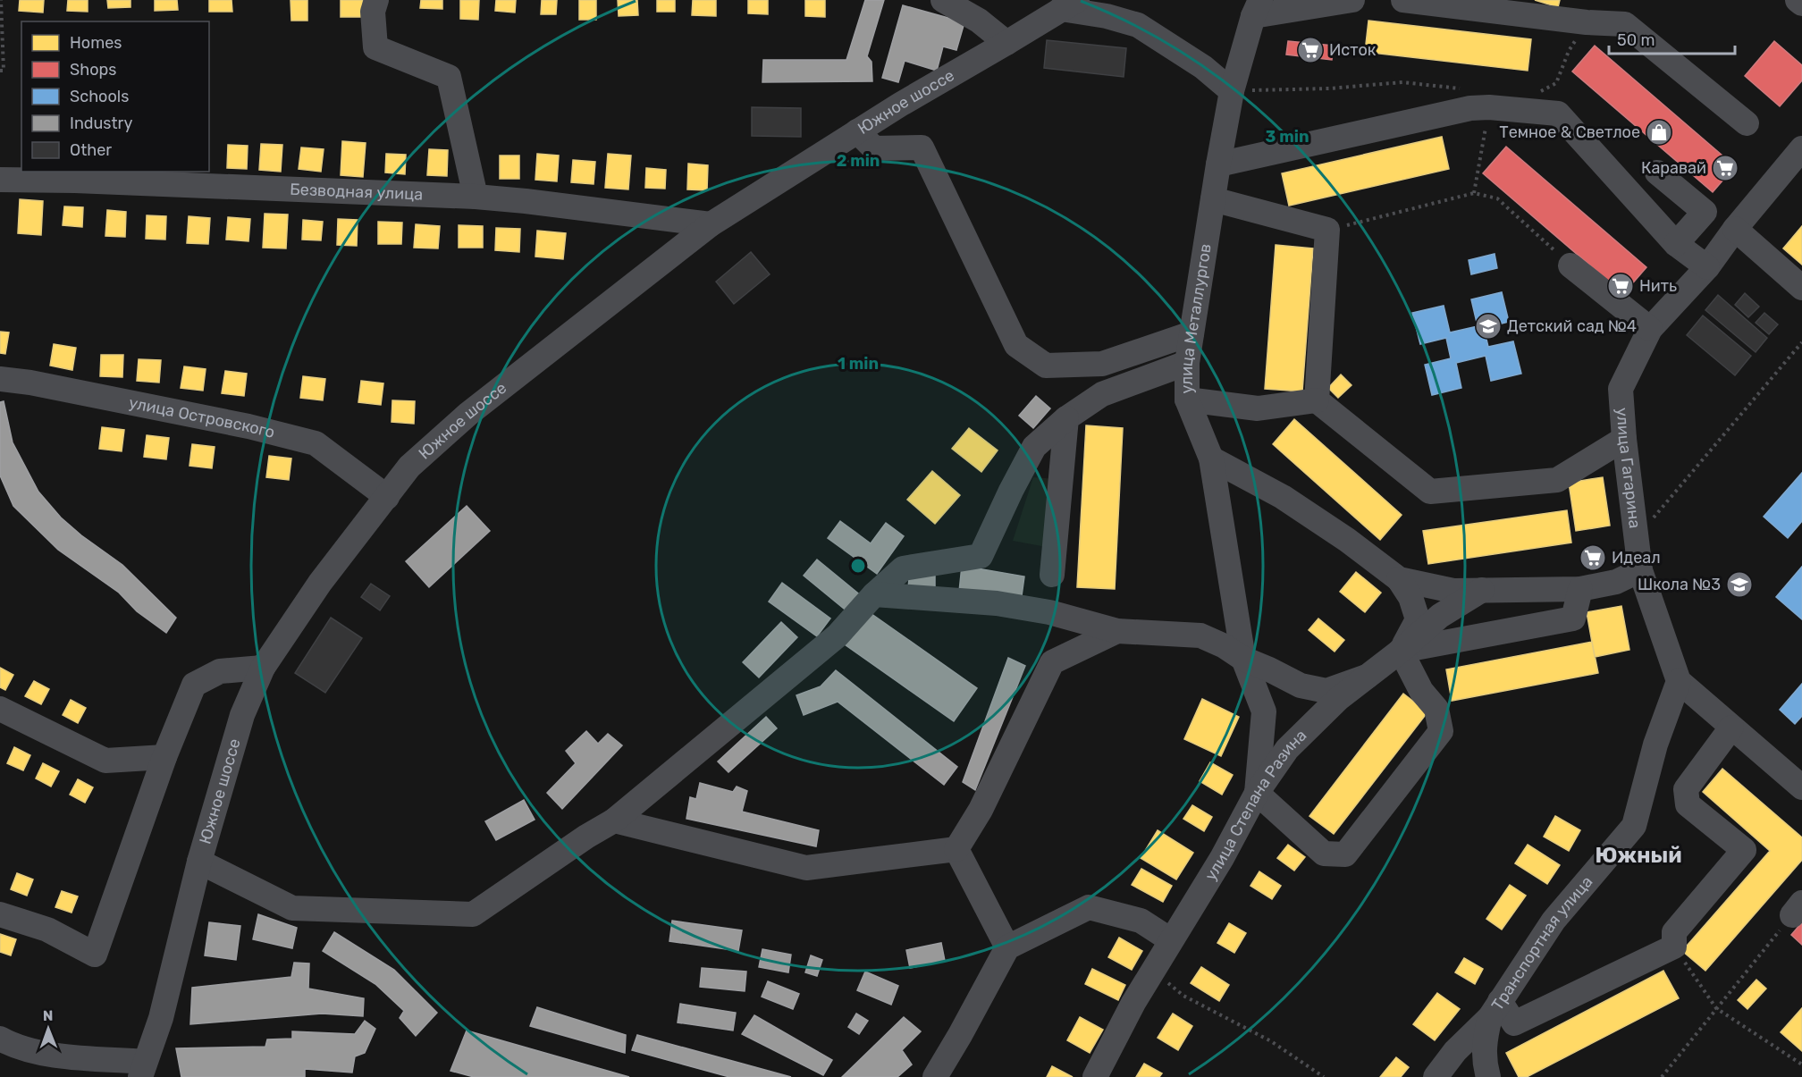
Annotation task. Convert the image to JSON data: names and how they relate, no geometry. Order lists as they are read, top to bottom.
{
  "streets": {
    "street": [
      "Южное шоссе",
      "Безводная улица",
      "улица Металлургов",
      "улица Островского",
      "улица Гагарина",
      "улица Степана Разина",
      "Транспортная улица"
    ]
  },
  "crossings": [
    ["Южное шоссе", "Безводная улица"],
    ["Южное шоссе", "улица Островского"],
    ["улица Металлургов", "улица Степана Разина"],
    ["улица Гагарина", "Транспортная улица"]
  ],
  "districts": ["Южный"],
  "places": {
    "supermarket": [
      "Исток",
      "Каравай",
      "Нить",
      "Идеал"
    ],
    "shop": ["Темное & Светлое"],
    "school or university": ["Детский сад №4", "Школа №3"]
  },
  "legend": [
    "Homes",
    "Shops",
    "Schools",
    "Industry",
    "Other"
  ],
  "scale_bar": "50 m",
  "north": "top",
  "rings": ["3 min", "2 min", "1 min"]
}
